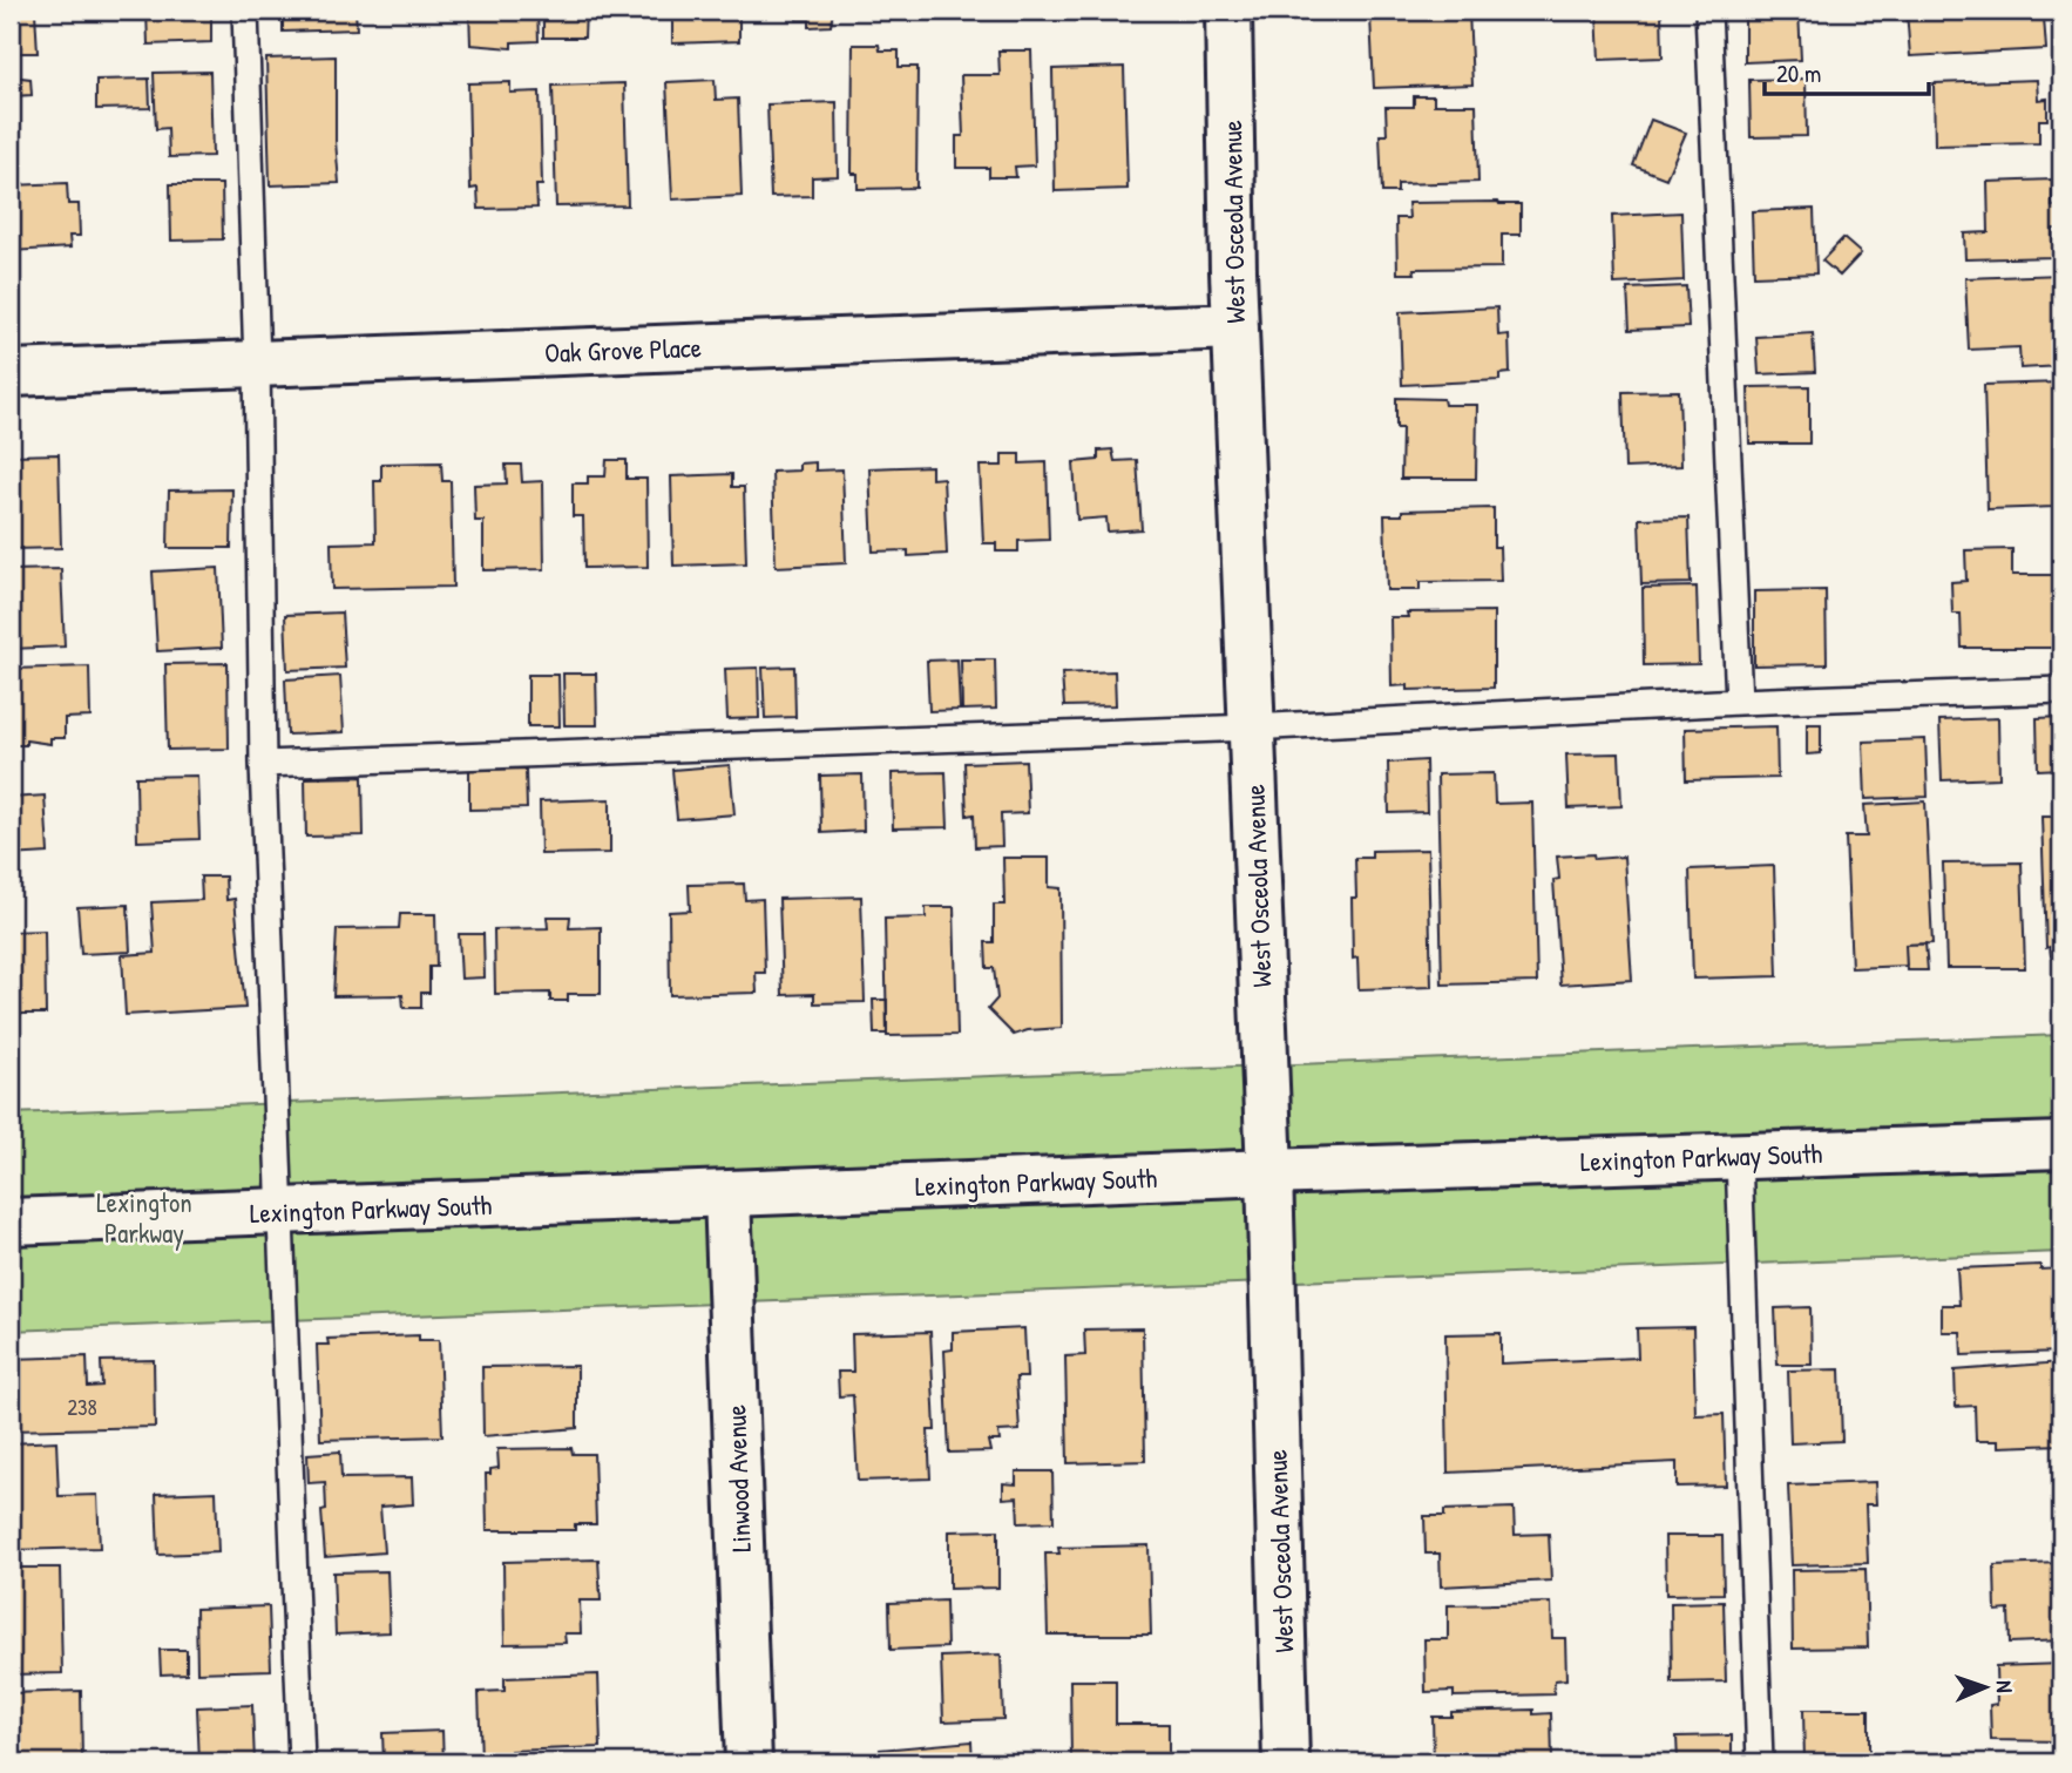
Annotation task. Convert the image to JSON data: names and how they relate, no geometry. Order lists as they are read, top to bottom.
{
  "streets": {
    "street": [
      "West Osceola Avenue",
      "Oak Grove Place",
      "Lexington Parkway South",
      "Linwood Avenue"
    ]
  },
  "crossings": [
    ["West Osceola Avenue", "Oak Grove Place"],
    ["West Osceola Avenue", "Lexington Parkway South"],
    ["Lexington Parkway South", "Linwood Avenue"]
  ],
  "parks": ["Lexington Parkway"],
  "house_numbers": ["238"],
  "scale_bar": "20 m",
  "north": "right"
}
